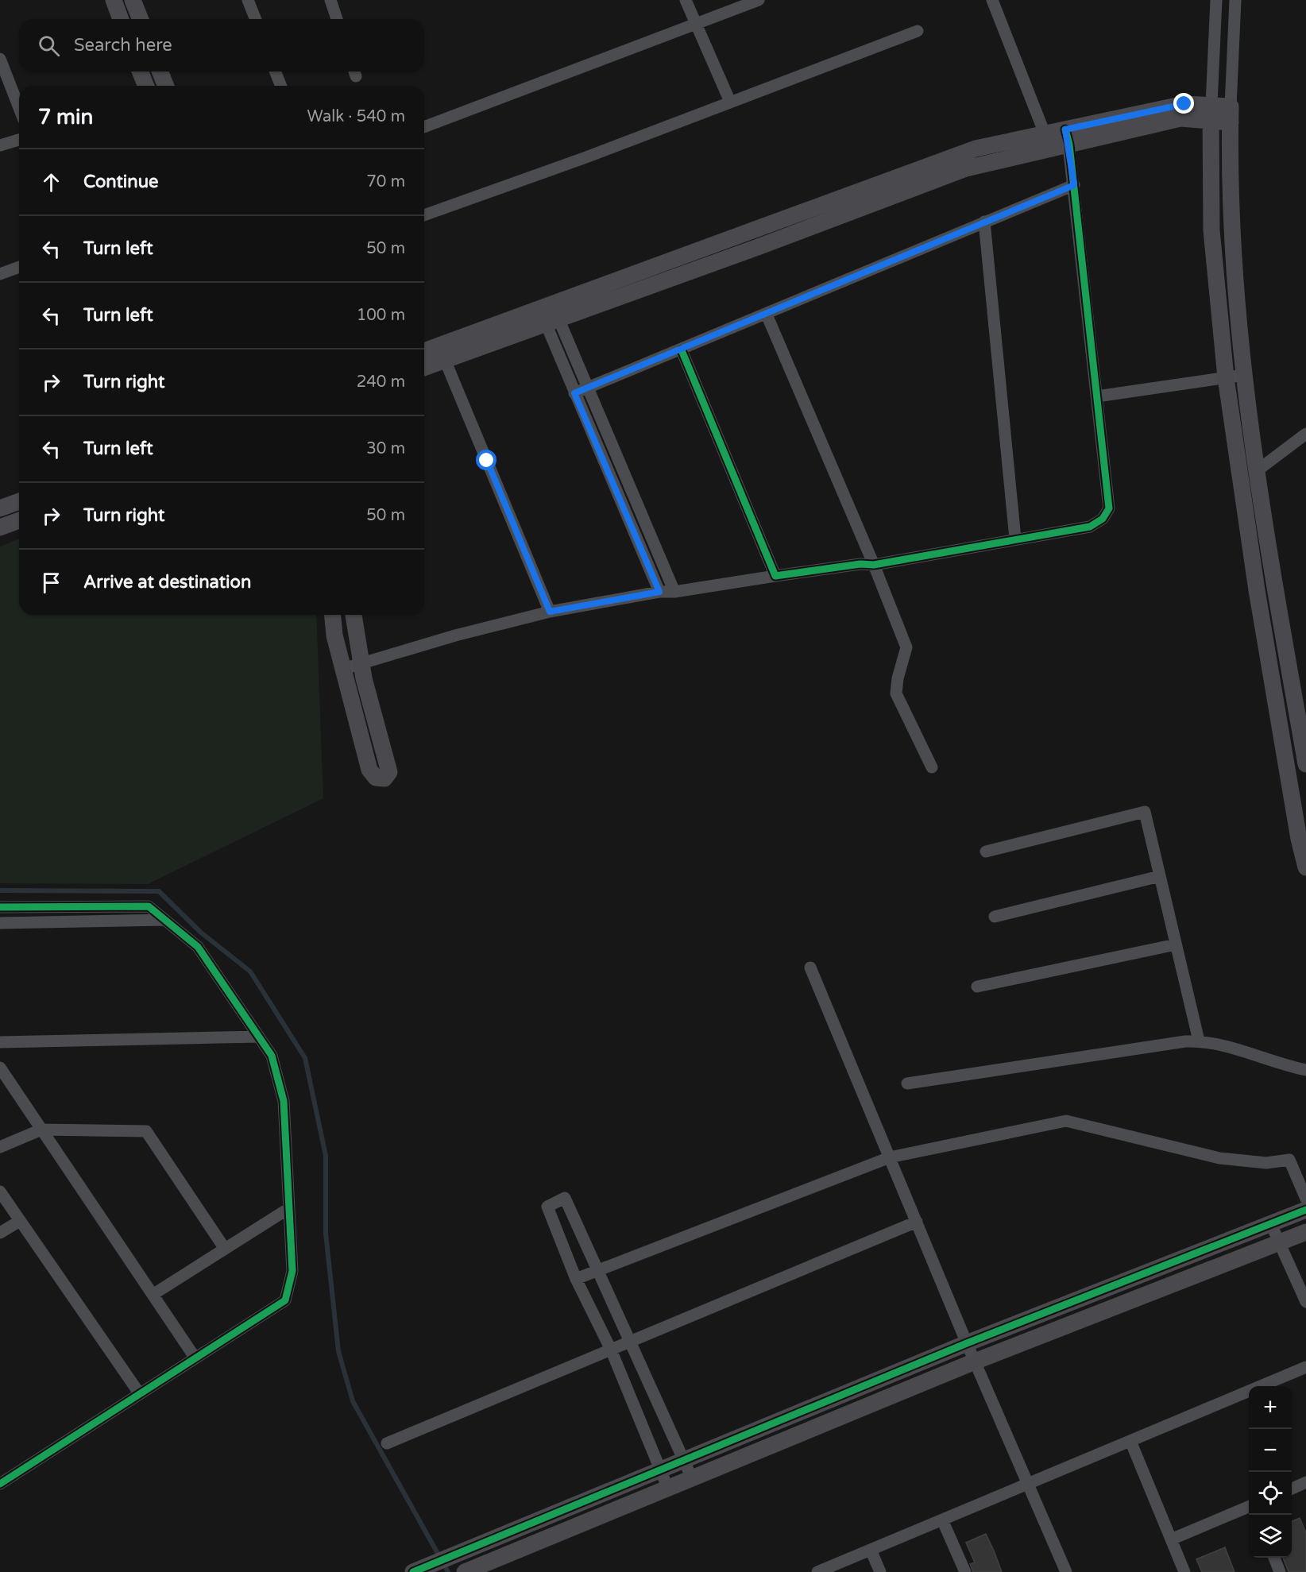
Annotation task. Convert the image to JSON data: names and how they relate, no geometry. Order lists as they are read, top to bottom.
{
  "page": {
    "search": "Search here",
    "heading": ["7 min", "Walk · 540 m"],
    "list": [
      ["Continue", "70 m"],
      ["Turn left", "50 m"],
      ["Turn left", "100 m"],
      ["Turn right", "240 m"],
      ["Turn left", "30 m"],
      ["Turn right", "50 m"],
      "Arrive at destination"
    ],
    "map_buttons": ["+", "−"]
  }
}
